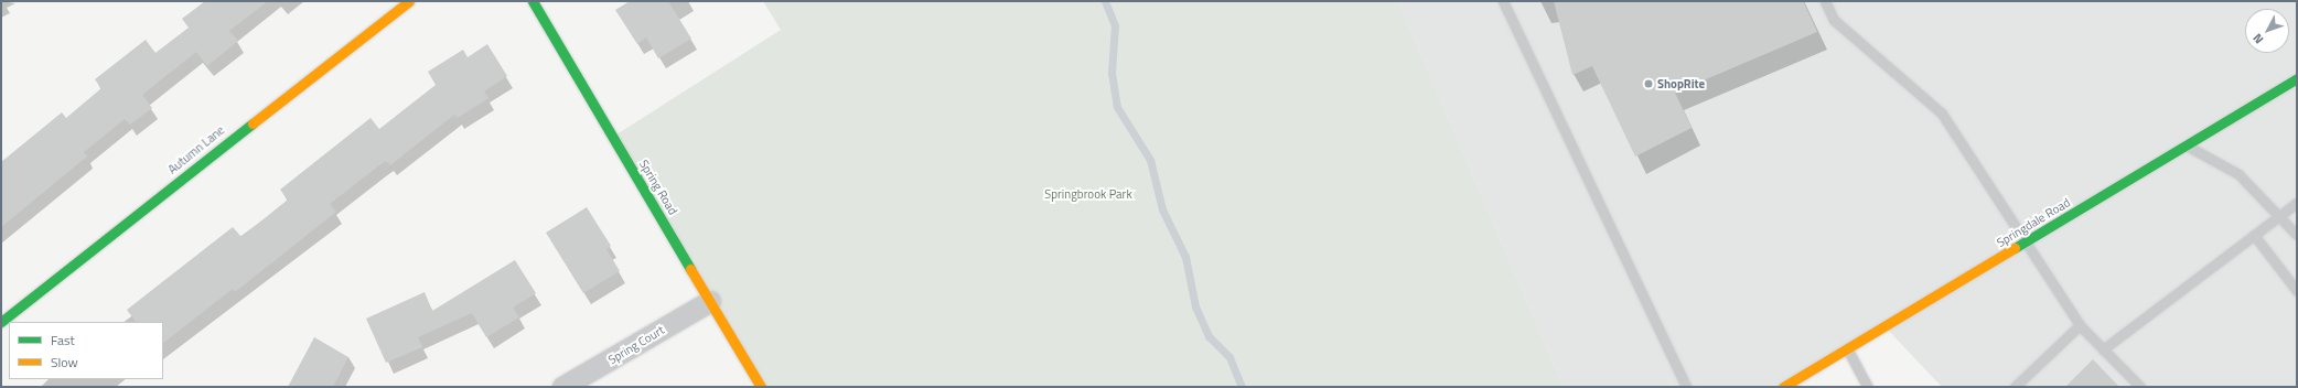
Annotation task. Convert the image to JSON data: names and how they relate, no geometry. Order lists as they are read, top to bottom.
{
  "streets": {
    "street": [
      "Autumn Lane",
      "Spring Road",
      "Springdale Road",
      "Spring Court"
    ]
  },
  "crossings": [
    ["Spring Road", "Spring Court"]
  ],
  "parks": ["Springbrook Park"],
  "places": ["ShopRite"],
  "legend": ["Fast", "Slow"],
  "north": "bottom left"
}
